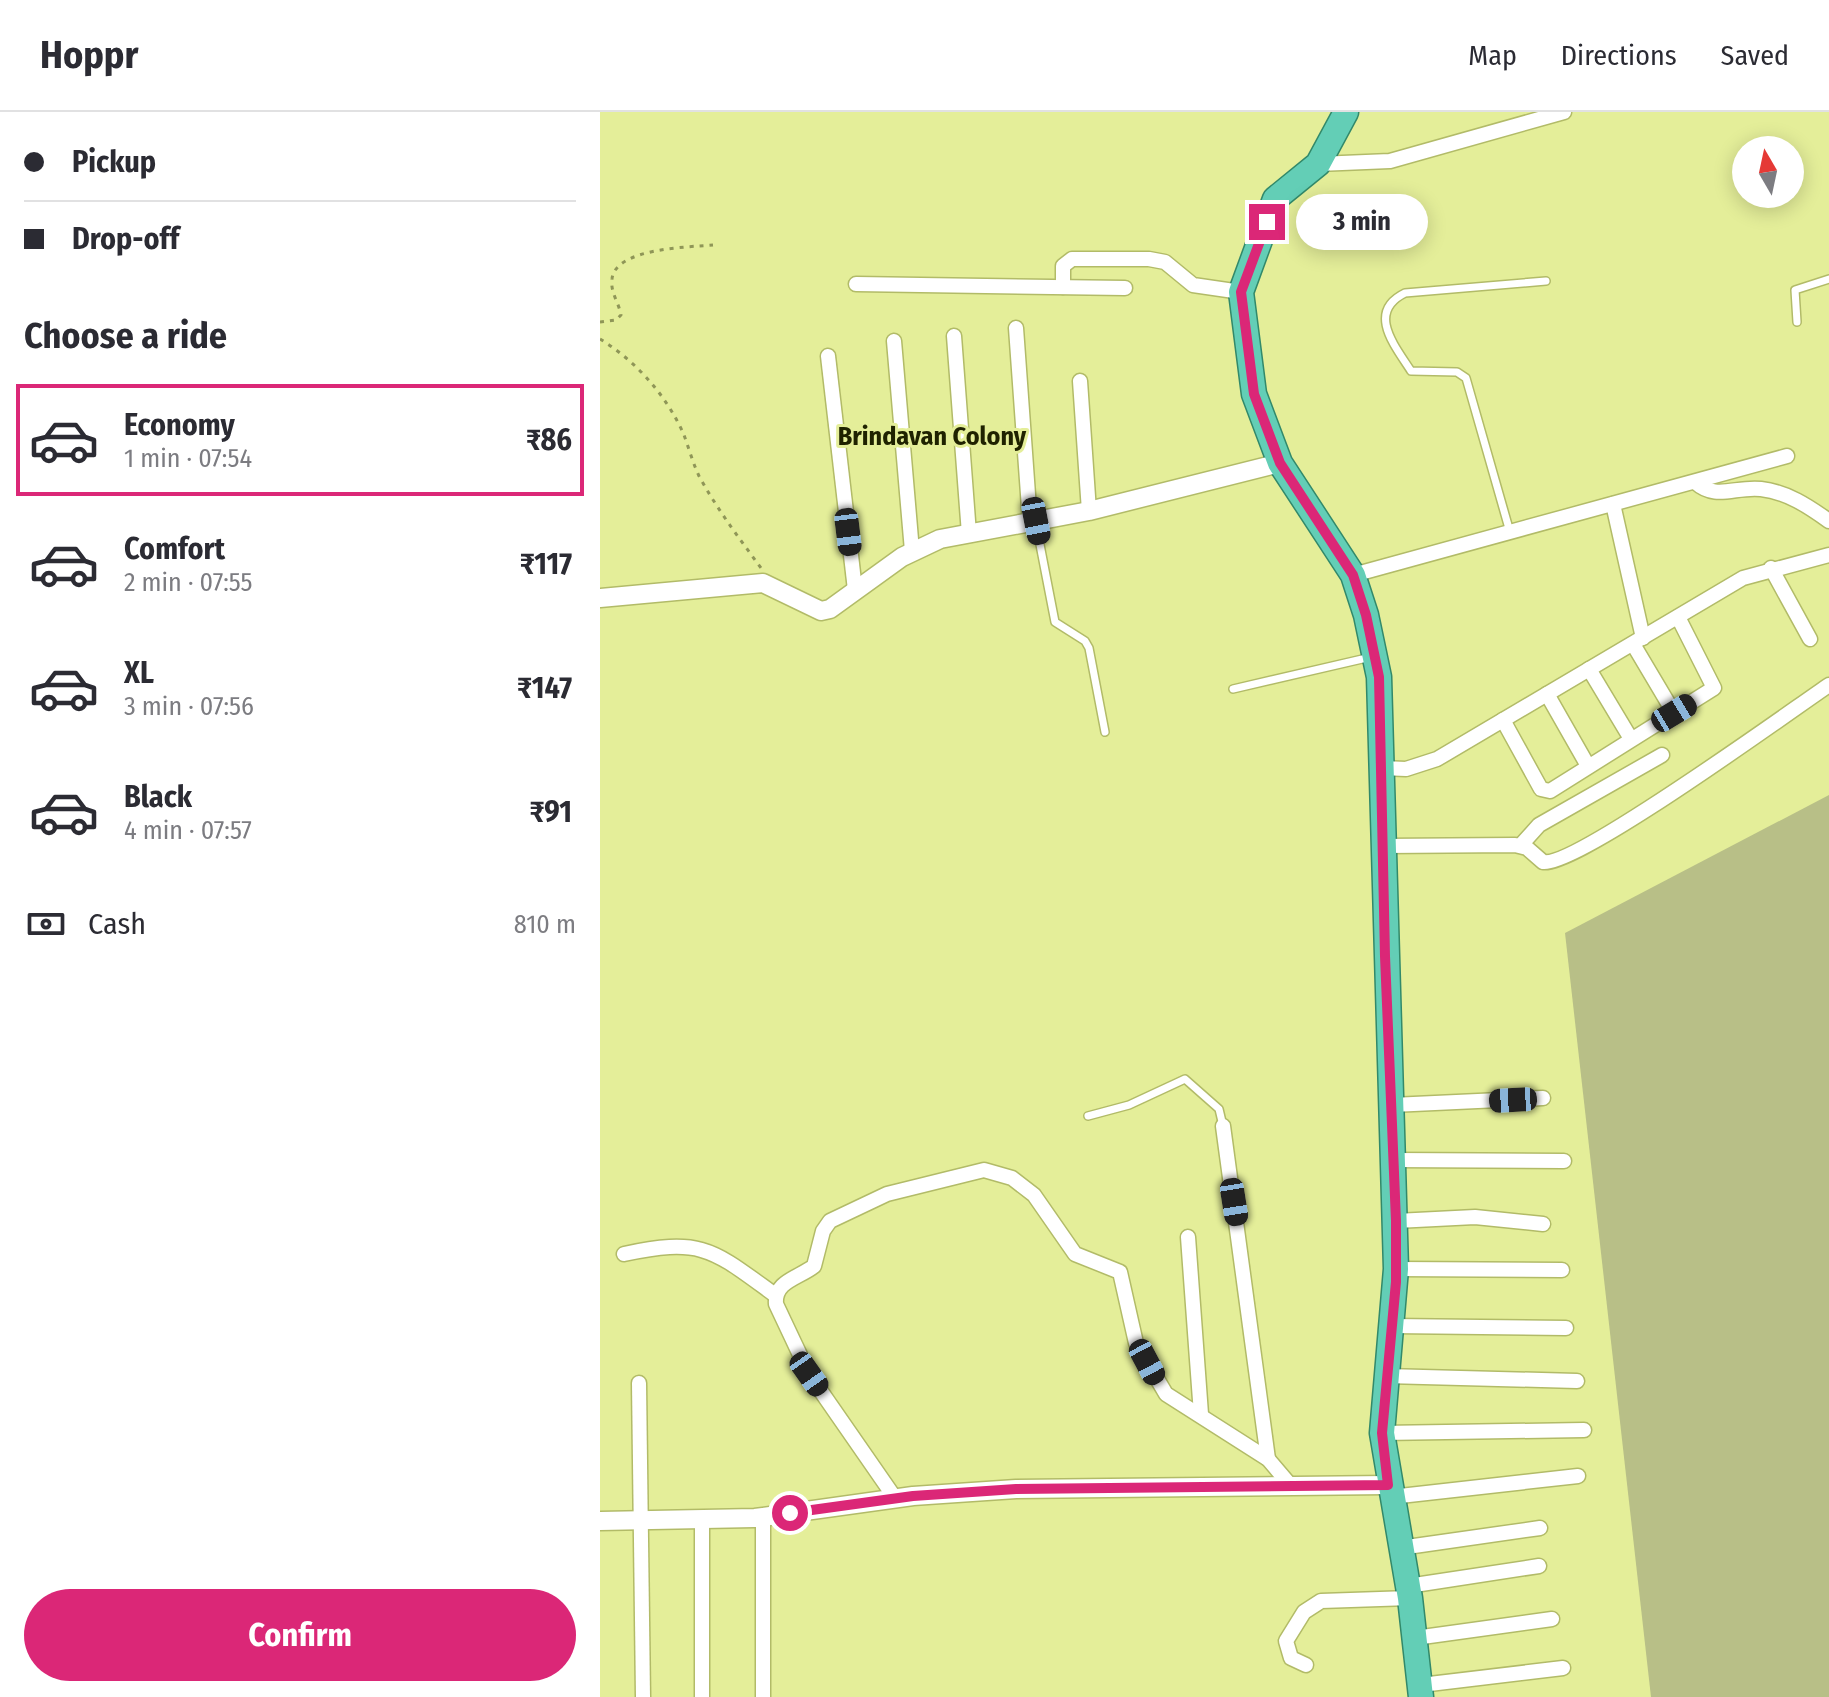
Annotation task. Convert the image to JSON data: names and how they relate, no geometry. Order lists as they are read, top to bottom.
{
  "districts": ["Brindavan Colony"],
  "north": "top",
  "page": {
    "header": "Hoppr",
    "nav": ["Map", "Directions", "Saved"],
    "banner": ["Pickup", "Drop-off"],
    "bubble": "3 min",
    "heading": "Choose a ride",
    "list": [
      {
        "name": "Economy",
        "note": "1 min · 07:54",
        "value": "₹86"
      },
      {
        "name": "Comfort",
        "note": "2 min · 07:55",
        "value": "₹117"
      },
      {
        "name": "XL",
        "note": "3 min · 07:56",
        "value": "₹147"
      },
      {
        "name": "Black",
        "note": "4 min · 07:57",
        "value": "₹91"
      }
    ],
    "pay": ["Cash", "810 m"],
    "buttons": "Confirm"
  }
}
